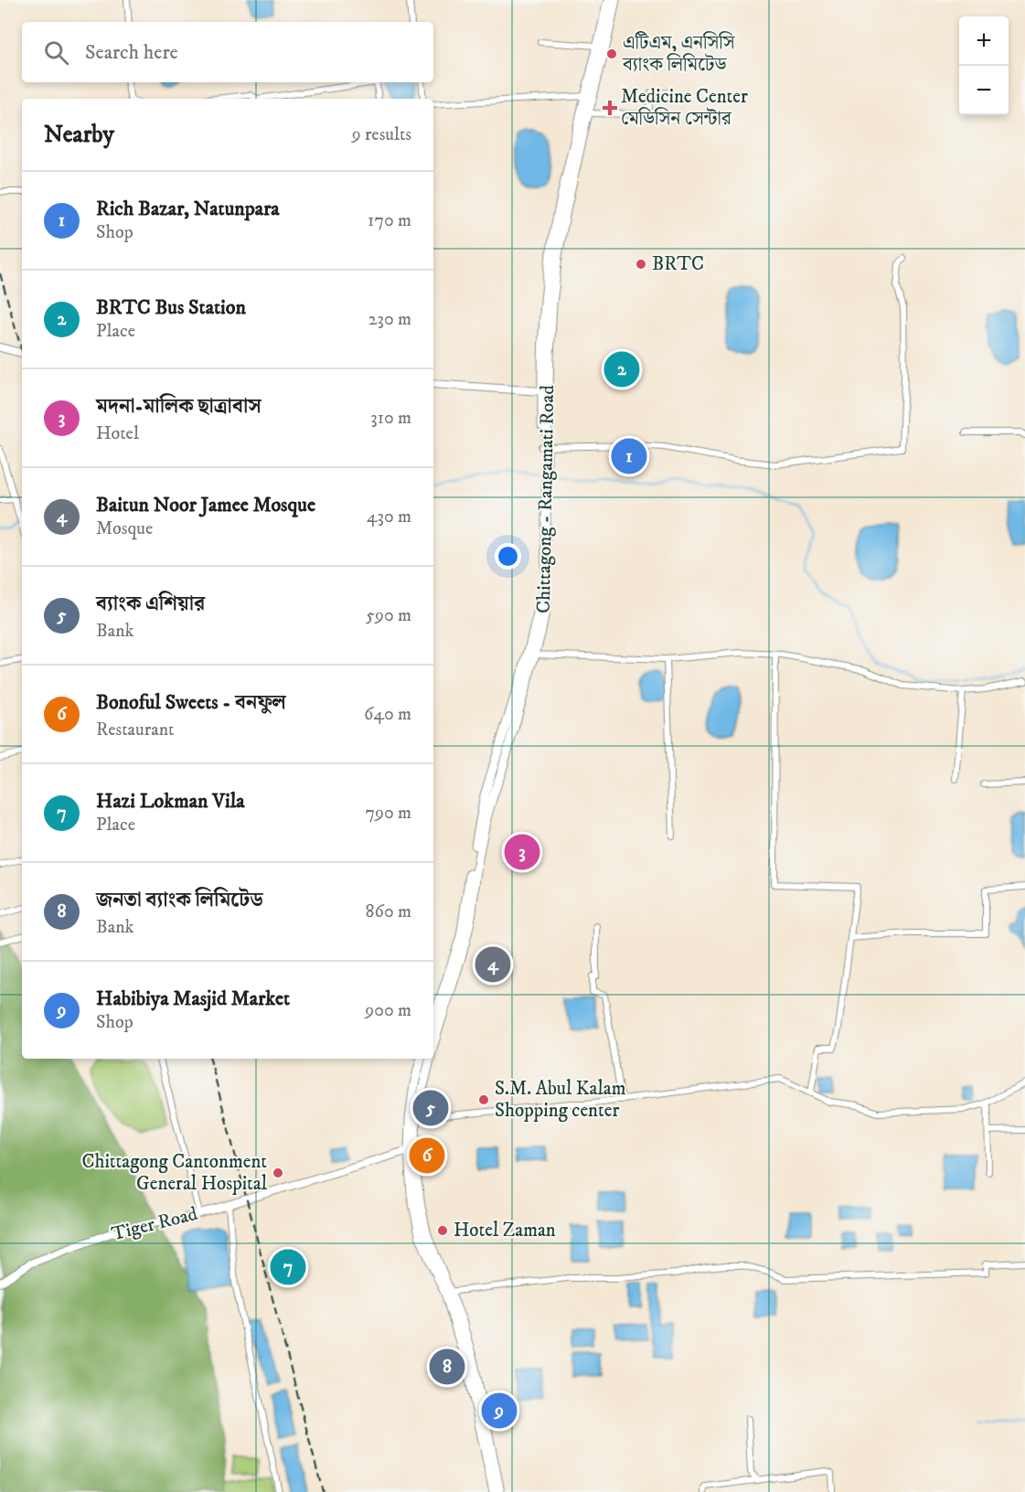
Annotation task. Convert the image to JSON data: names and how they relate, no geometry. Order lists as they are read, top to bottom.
{
  "streets": {
    "highway": ["Chittagong - Rangamati Road"],
    "street": ["Tiger Road"]
  },
  "crossings": [
    ["Chittagong - Rangamati Road", "Tiger Road"]
  ],
  "places": {
    "other": [
      "এটিএম, এনসিসি ব্যাংক লিমিটেড",
      "BRTC",
      "S.M. Abul Kalam Shopping center",
      "Chittagong Cantonment General Hospital",
      "Hotel Zaman"
    ],
    "health": ["Medicine Center মেডিসিন সেন্টার"]
  },
  "page": {
    "map_buttons": ["+", "−"],
    "search": "Search here",
    "heading": ["Nearby", "9 results"],
    "list": [
      {
        "mark": "1",
        "name": "Rich Bazar, Natunpara",
        "note": "Shop",
        "value": "170 m"
      },
      {
        "mark": "2",
        "name": "BRTC Bus Station",
        "note": "Place",
        "value": "230 m"
      },
      {
        "mark": "3",
        "name": "মদনা-মালিক ছাত্রাবাস",
        "note": "Hotel",
        "value": "310 m"
      },
      {
        "mark": "4",
        "name": "Baitun Noor Jamee Mosque",
        "note": "Mosque",
        "value": "430 m"
      },
      {
        "mark": "5",
        "name": "ব্যাংক এশিয়ার",
        "note": "Bank",
        "value": "590 m"
      },
      {
        "mark": "6",
        "name": "Bonoful Sweets - বনফুল",
        "note": "Restaurant",
        "value": "640 m"
      },
      {
        "mark": "7",
        "name": "Hazi Lokman Vila",
        "note": "Place",
        "value": "790 m"
      },
      {
        "mark": "8",
        "name": "জনতা ব্যাংক লিমিটেড",
        "note": "Bank",
        "value": "860 m"
      },
      {
        "mark": "9",
        "name": "Habibiya Masjid Market",
        "note": "Shop",
        "value": "900 m"
      }
    ],
    "pins": [
      "2",
      "1",
      "3",
      "4",
      "5",
      "6",
      "7",
      "8",
      "9"
    ]
  }
}
